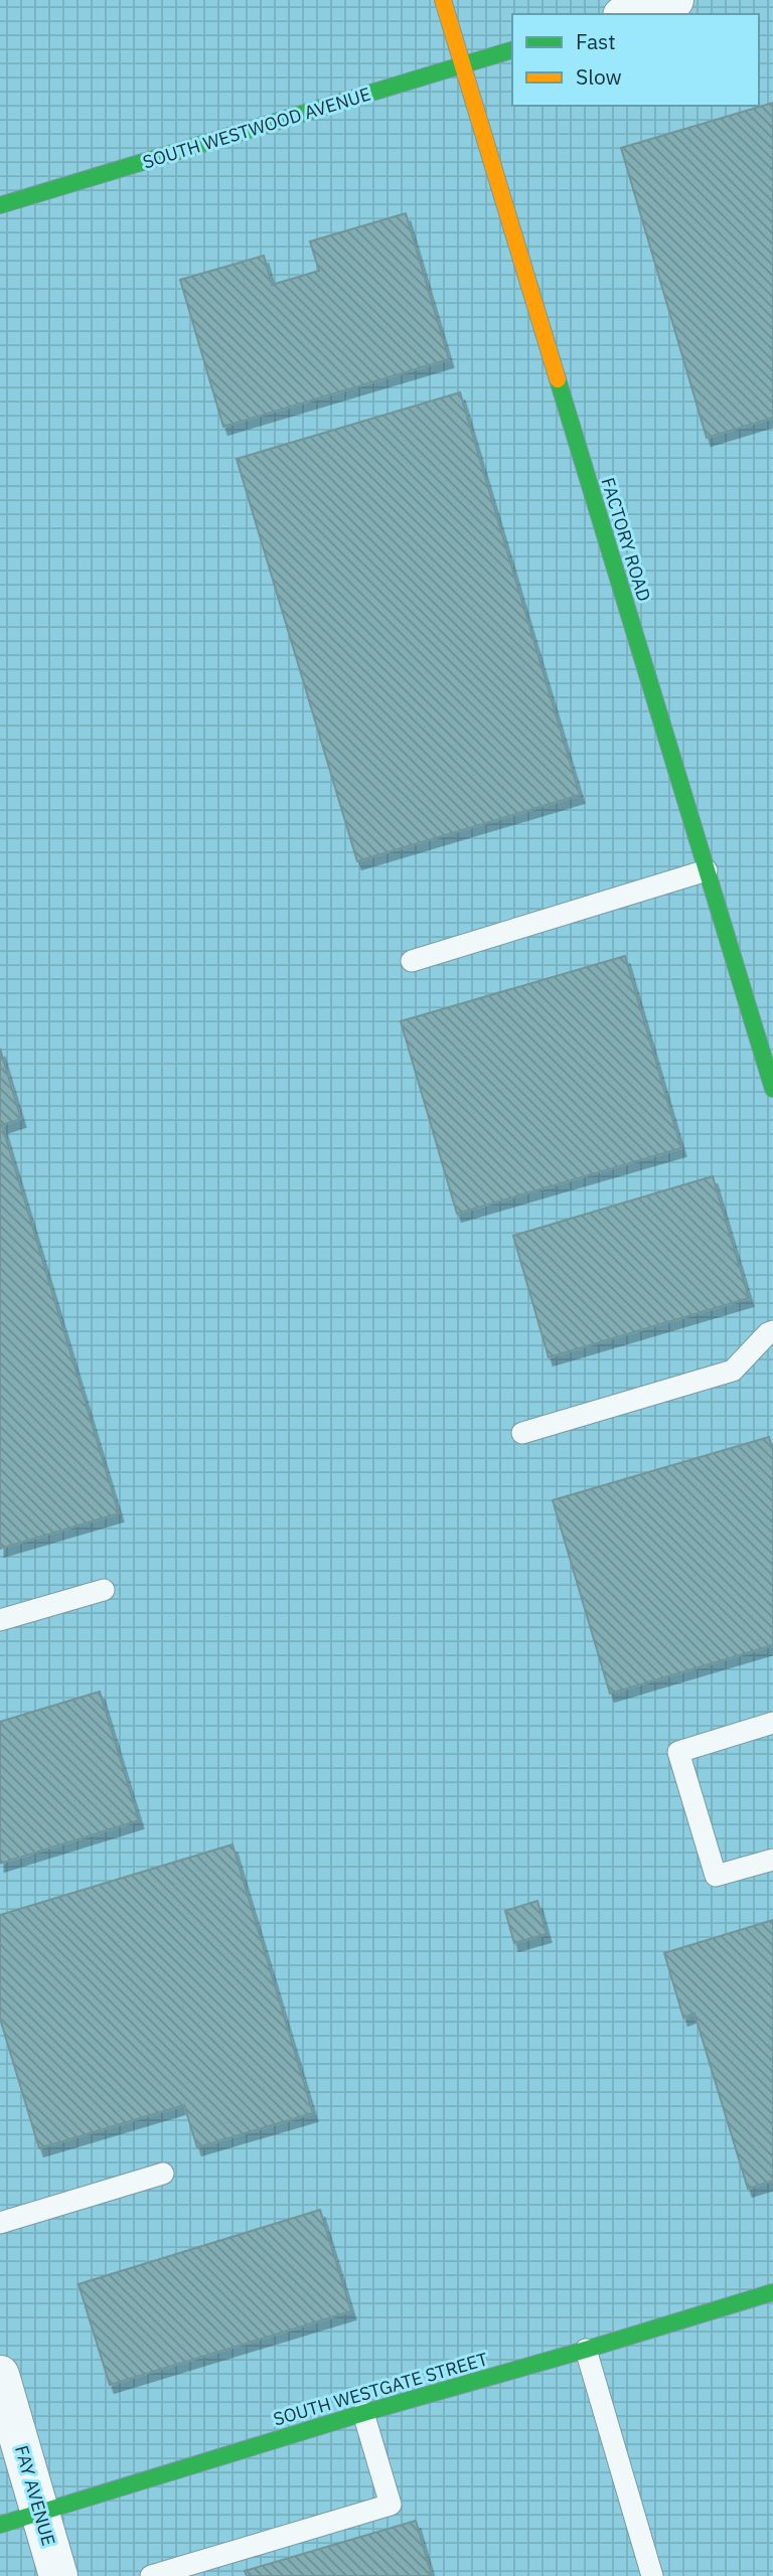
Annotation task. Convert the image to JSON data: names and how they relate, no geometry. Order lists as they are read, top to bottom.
{
  "streets": {
    "street": [
      "SOUTH WESTWOOD AVENUE",
      "FACTORY ROAD",
      "SOUTH WESTGATE STREET",
      "FAY AVENUE"
    ]
  },
  "crossings": [
    ["SOUTH WESTWOOD AVENUE", "FACTORY ROAD"],
    ["SOUTH WESTGATE STREET", "FAY AVENUE"]
  ],
  "legend": ["Fast", "Slow"]
}
